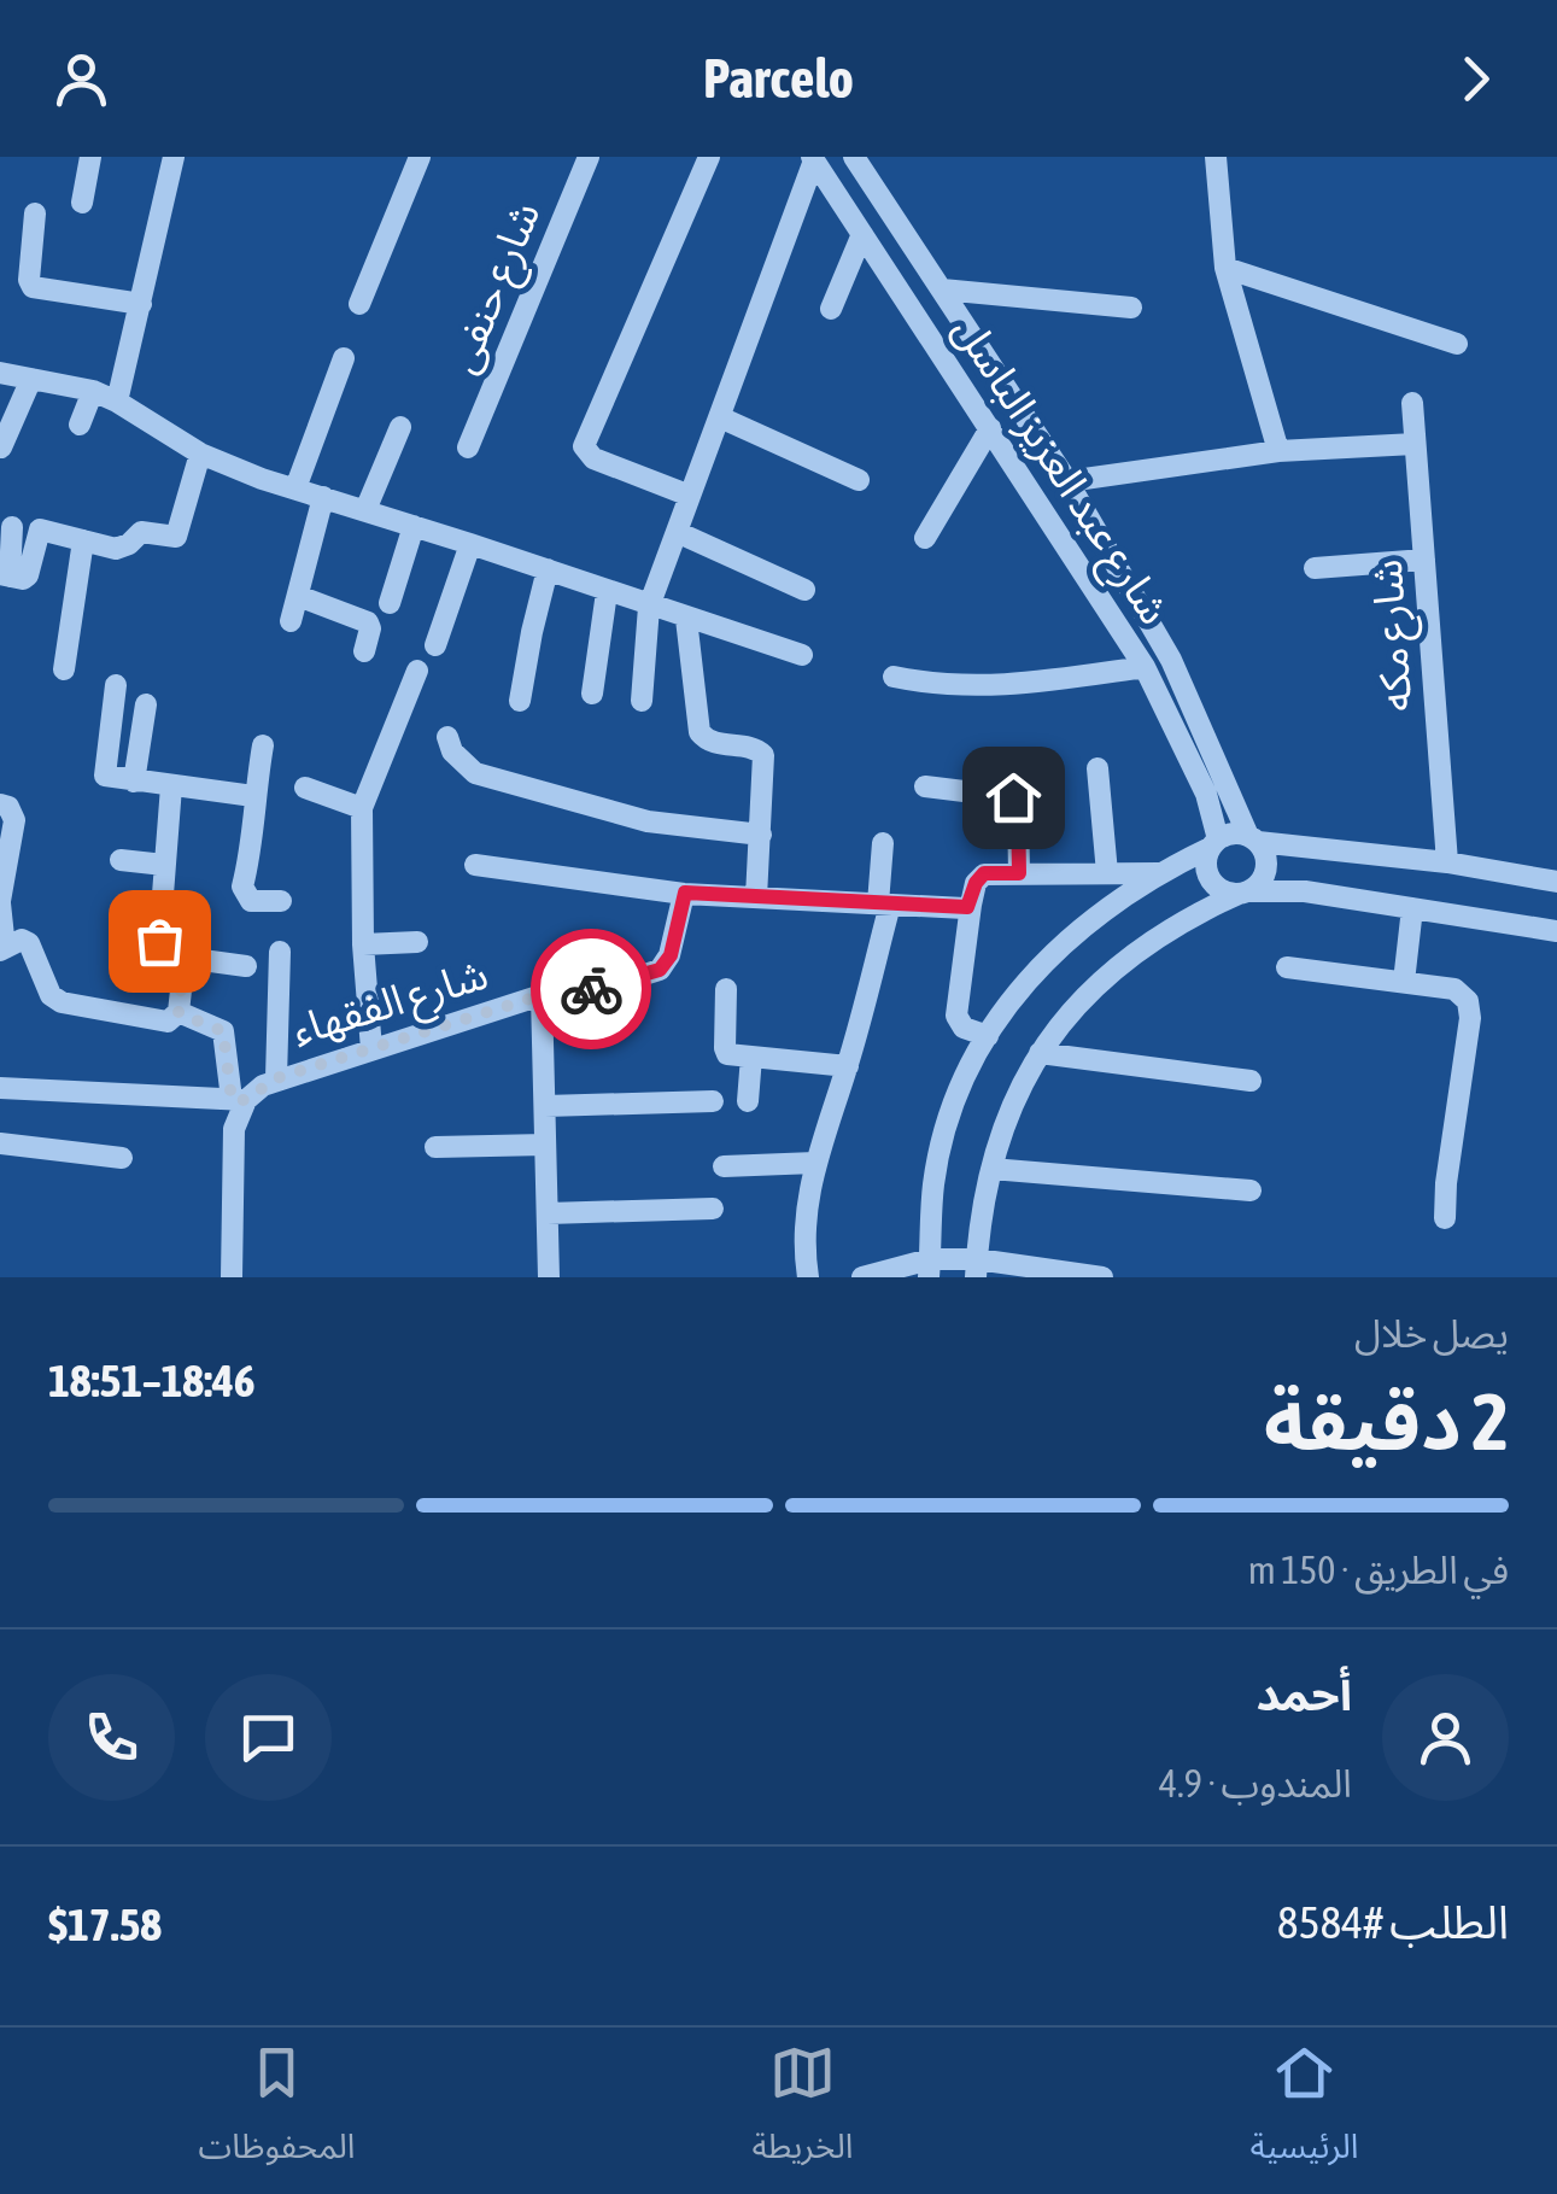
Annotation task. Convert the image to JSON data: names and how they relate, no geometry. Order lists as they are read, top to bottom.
{
  "streets": {
    "street": [
      "شارع حنفى",
      "شارع عبد العزيز الباسل",
      "شارع مكه",
      "شارع الفقهاء"
    ]
  },
  "page": {
    "header": "Parcelo",
    "heading": ["2 دقيقة", "يصل خلال", "18:46–18:51"],
    "panel": [
      "أحمد",
      "المندوب · 4.9",
      "الطلب #8584",
      "$17.58"
    ],
    "bar": "في الطريق · 150 m",
    "tabs": ["الرئيسية", "الخريطة", "المحفوظات"]
  }
}
